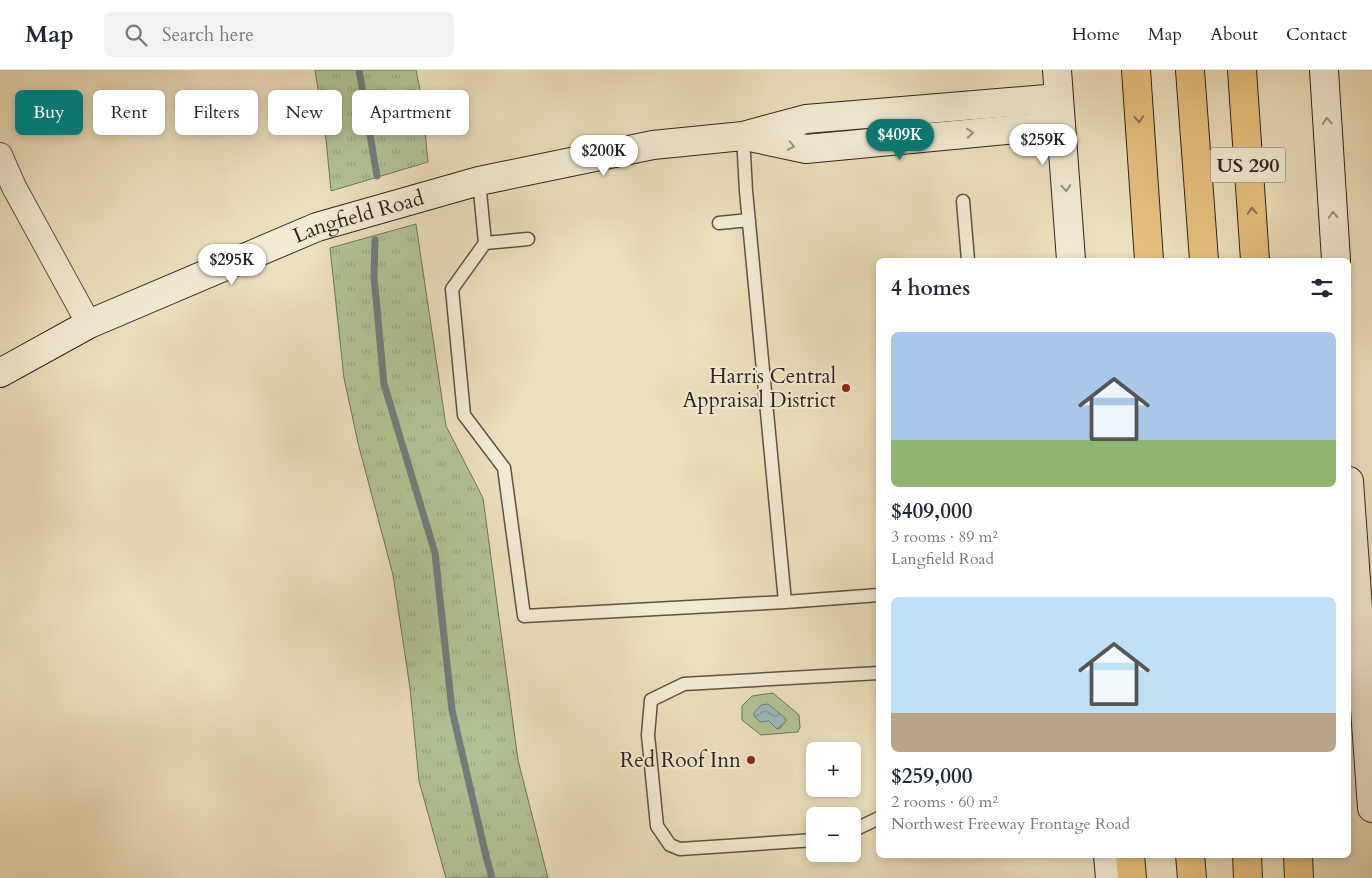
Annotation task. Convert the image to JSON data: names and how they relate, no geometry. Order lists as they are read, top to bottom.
{
  "streets": {
    "highway": ["US 290"],
    "street": ["Langfield Road"]
  },
  "places": ["Harris Central Appraisal District", "Red Roof Inn"],
  "page": {
    "header": "Map",
    "search": "Search here",
    "nav": [
      "Home",
      "Map",
      "About",
      "Contact"
    ],
    "chip": [
      "Buy",
      "Rent",
      "Filters",
      "New",
      "Apartment"
    ],
    "price": [
      "$409K",
      "$259K",
      "$200K",
      "$295K"
    ],
    "heading": "4 homes",
    "list": [
      {
        "name": "$409,000",
        "note": "3 rooms · 89 m² · Langfield Road"
      },
      {
        "name": "$259,000",
        "note": "2 rooms · 60 m² · Northwest Freeway Frontage Road"
      }
    ],
    "map_buttons": ["+", "−"]
  }
}
